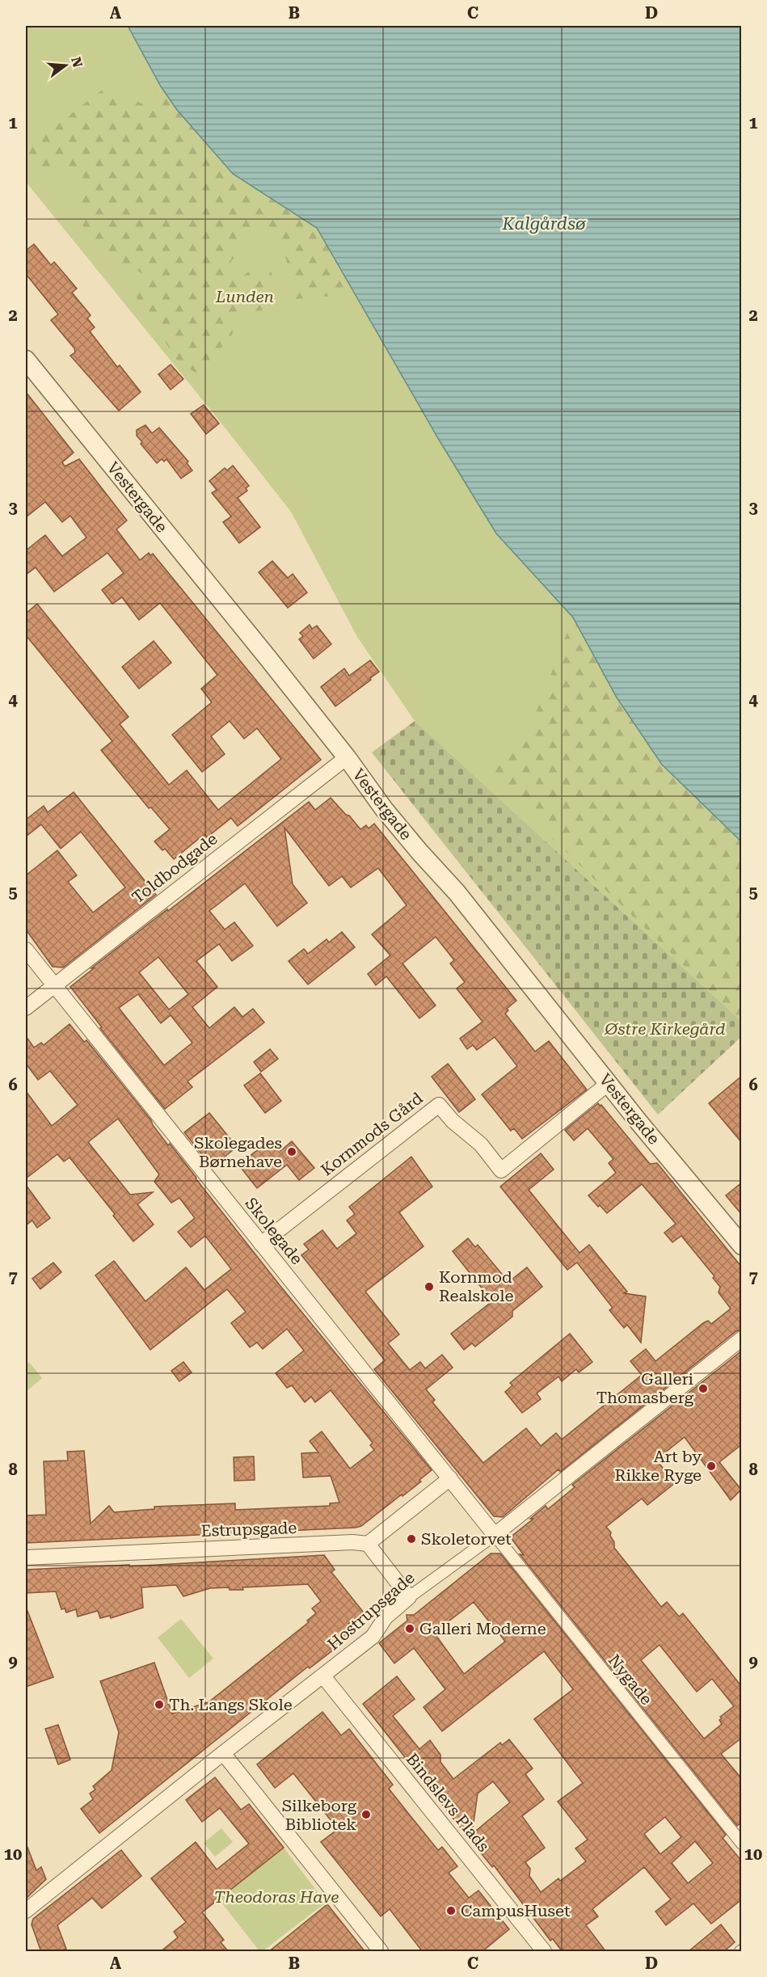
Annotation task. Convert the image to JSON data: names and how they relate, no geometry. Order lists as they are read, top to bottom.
{
  "streets": {
    "street": [
      "Vestergade",
      "Toldbodgade",
      "Kornmods Gård",
      "Skolegade",
      "Estrupsgade",
      "Hostrupsgade",
      "Nygade",
      "Bindslevs Plads"
    ]
  },
  "crossings": [
    ["Vestergade", "Toldbodgade"],
    ["Vestergade", "Kornmods Gård"],
    ["Toldbodgade", "Skolegade"],
    ["Kornmods Gård", "Skolegade"],
    ["Skolegade", "Hostrupsgade"],
    ["Skolegade", "Nygade"],
    ["Hostrupsgade", "Nygade"],
    ["Hostrupsgade", "Bindslevs Plads"]
  ],
  "water": ["Kalgårdsø"],
  "parks": ["Lunden", "Østre Kirkegård", "Theodoras Have"],
  "places": [
    "Skolegades Børnehave",
    "Kornmod Realskole",
    "Galleri Thomasberg",
    "Art by Rikke Ryge",
    "Skoletorvet",
    "Galleri Moderne",
    "Th. Langs Skole",
    "Silkeborg Bibliotek",
    "CampusHuset"
  ],
  "north": "right",
  "grid": {
    "columns": [
      "A",
      "B",
      "C",
      "D"
    ],
    "rows": [
      "1",
      "2",
      "3",
      "4",
      "5",
      "6",
      "7",
      "8",
      "9",
      "10"
    ]
  }
}
